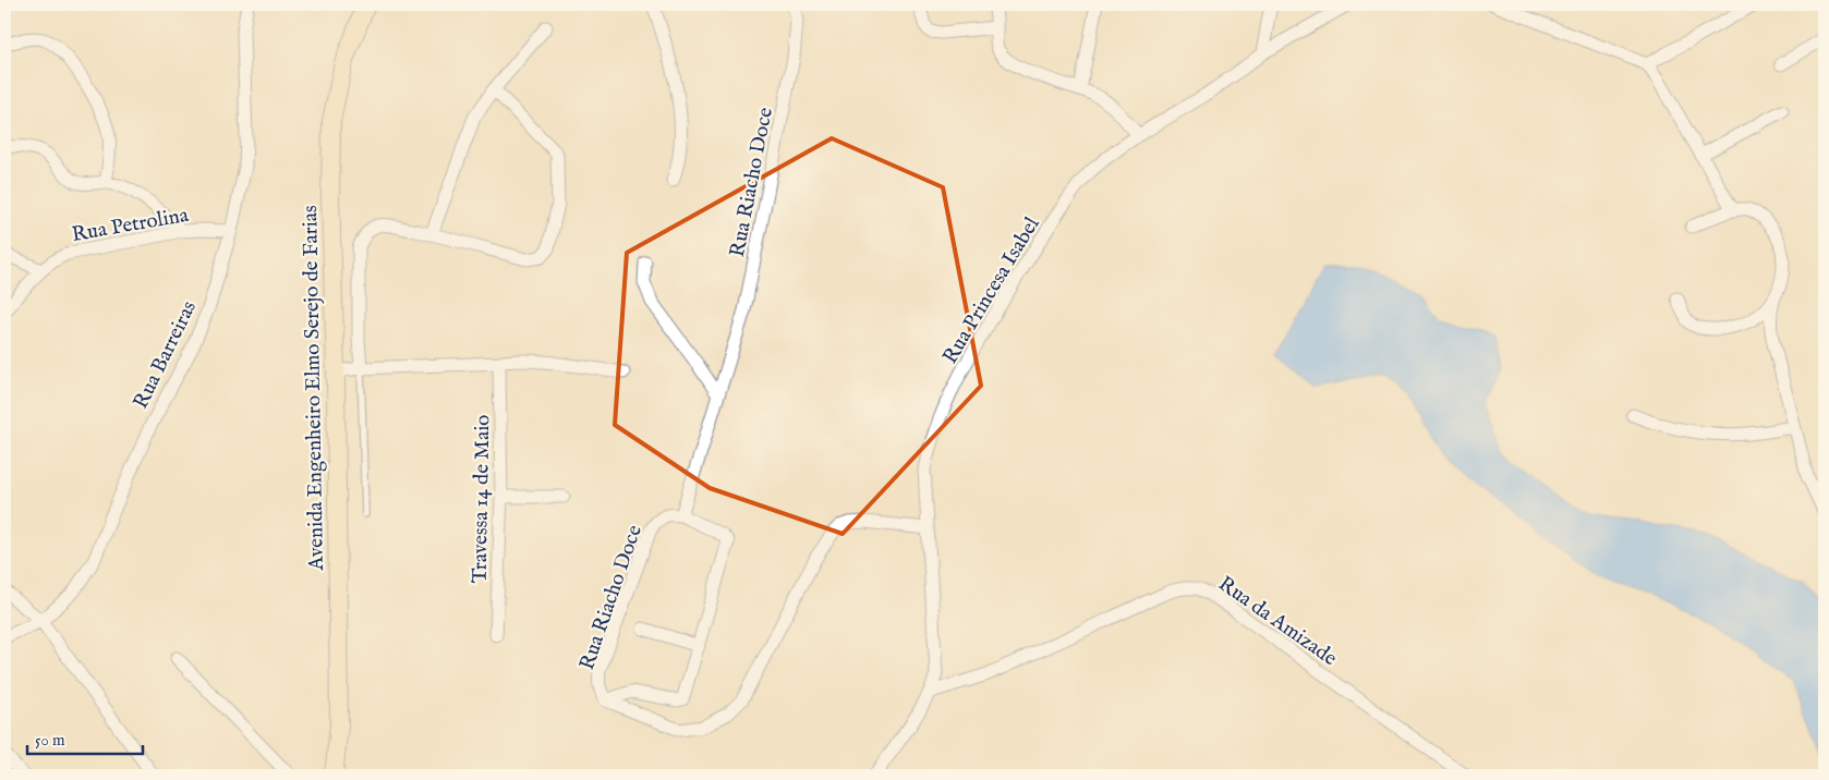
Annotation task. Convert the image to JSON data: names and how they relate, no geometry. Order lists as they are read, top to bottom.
{
  "streets": {
    "main road": ["Avenida Engenheiro Elmo Serejo de Farias"],
    "street": [
      "Rua Riacho Doce",
      "Rua Petrolina",
      "Rua Princesa Isabel",
      "Rua Barreiras",
      "Travessa 14 de Maio",
      "Rua da Amizade"
    ]
  },
  "crossings": [
    ["Rua Riacho Doce", "Rua Princesa Isabel"],
    ["Rua Petrolina", "Rua Barreiras"],
    ["Rua Princesa Isabel", "Rua da Amizade"]
  ],
  "scale_bar": "50 m"
}
